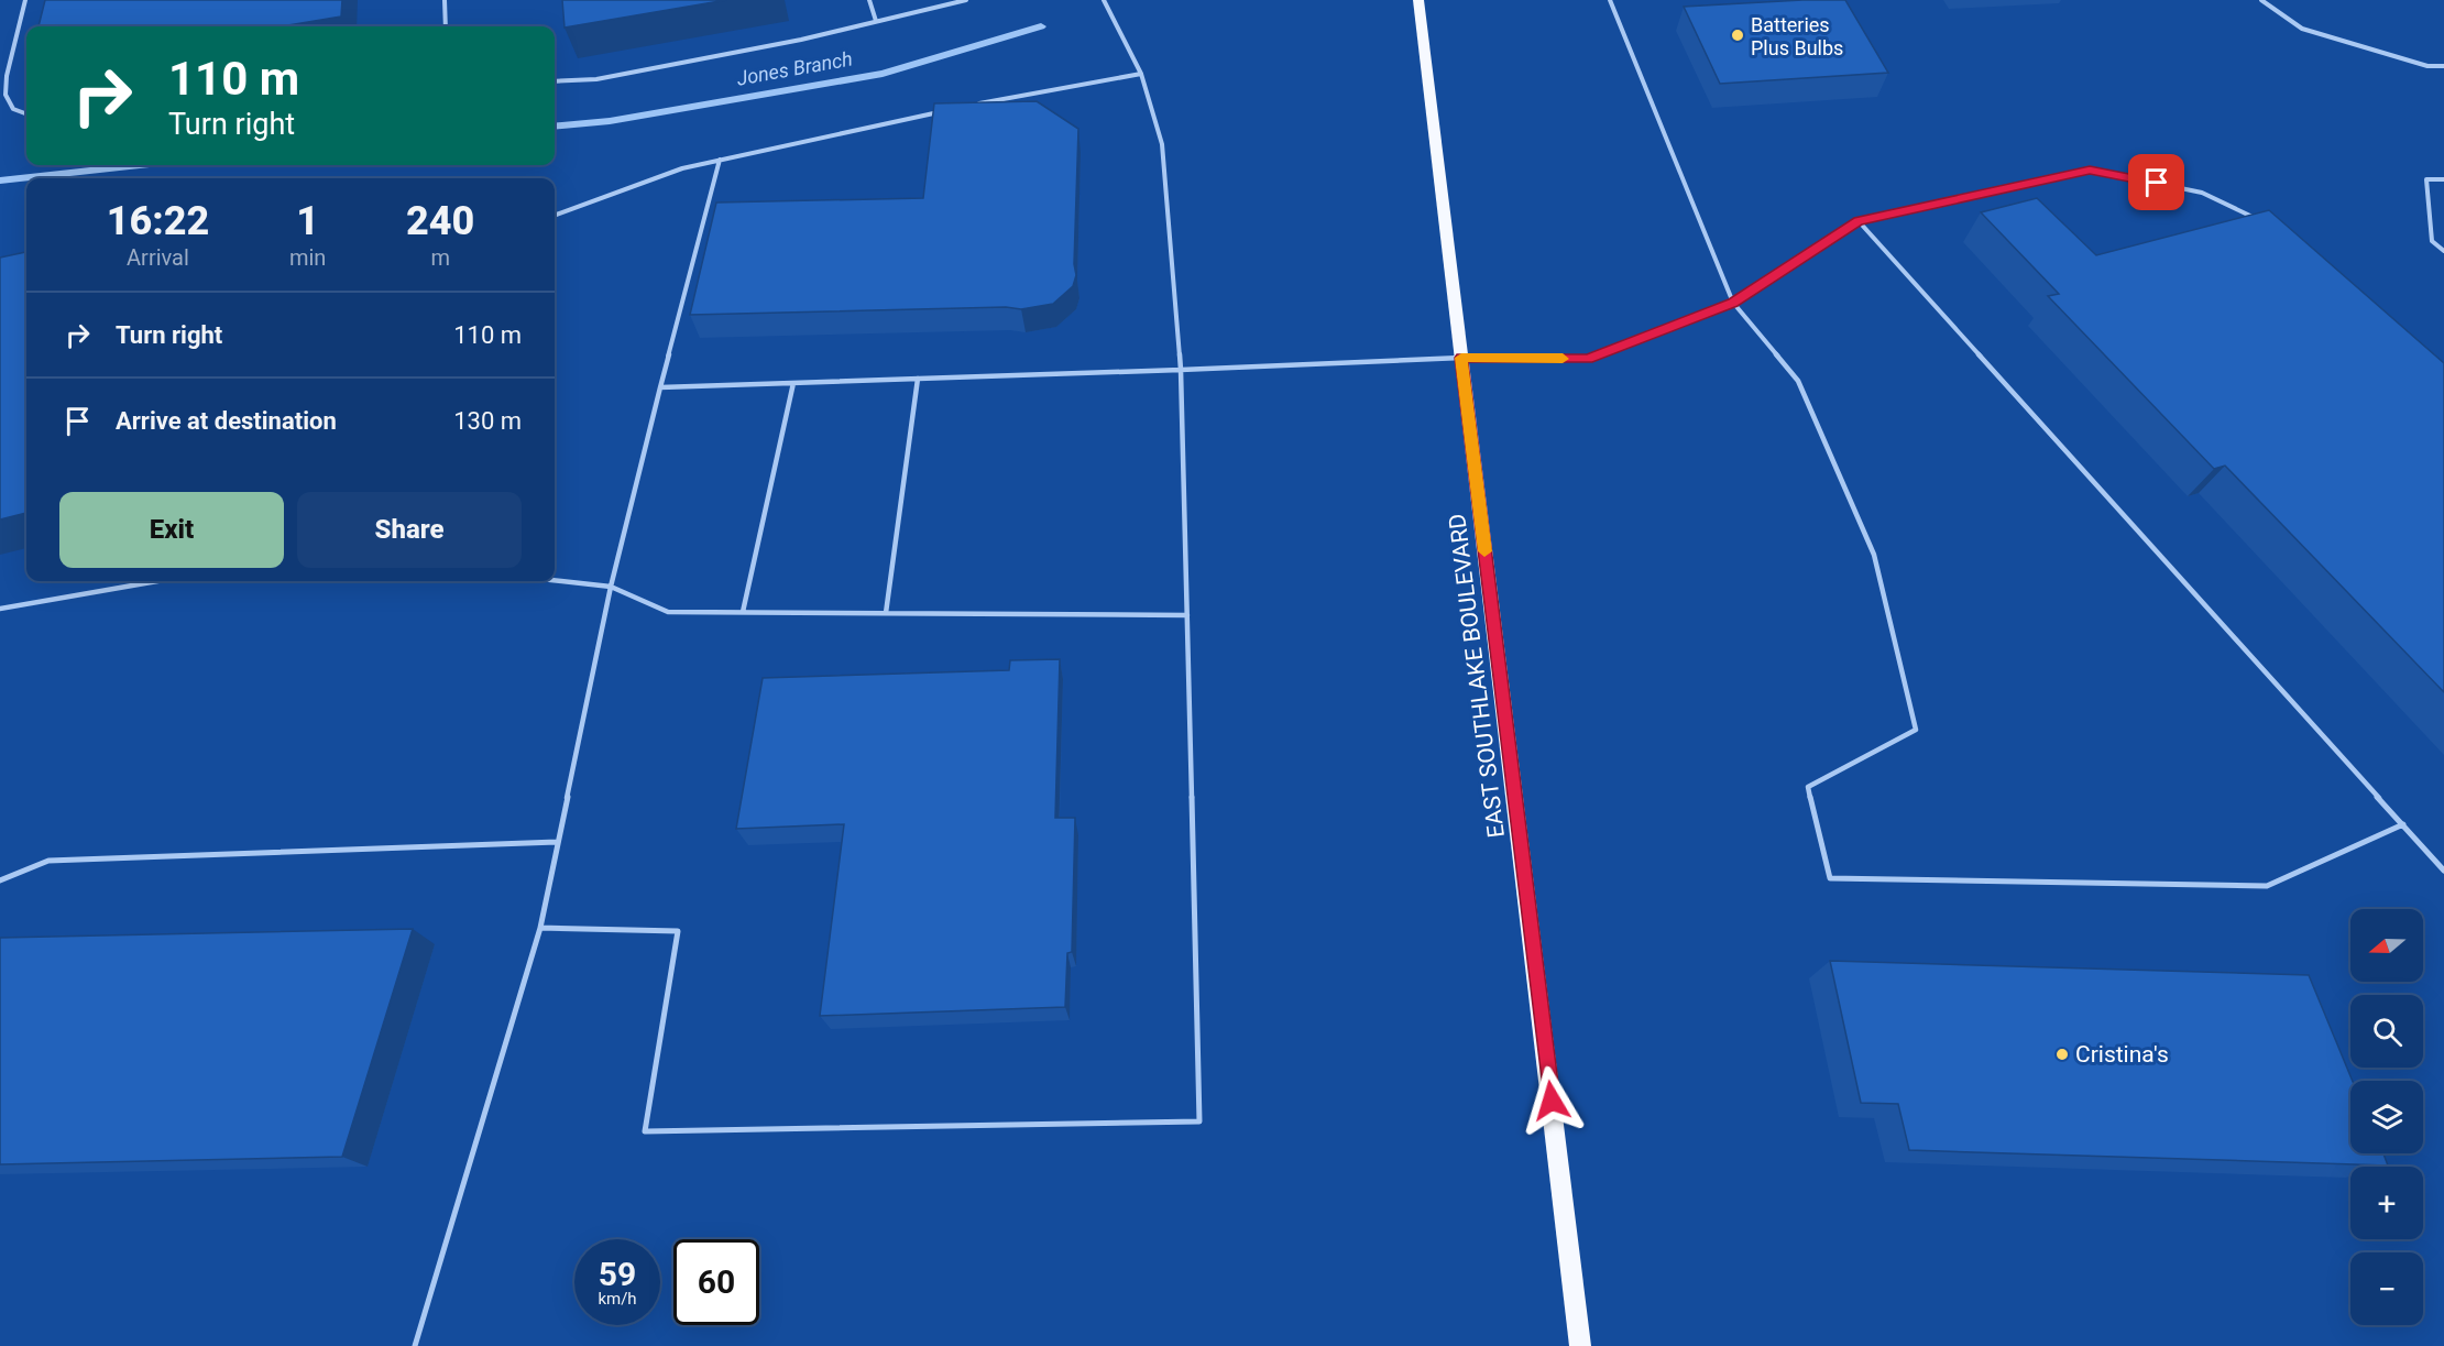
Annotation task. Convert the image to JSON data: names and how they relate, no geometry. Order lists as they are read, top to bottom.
{
  "streets": {
    "main road": ["EAST SOUTHLAKE BOULEVARD"]
  },
  "water": ["Jones Branch"],
  "places": ["Batteries Plus Bulbs", "Cristina's"],
  "north": "left",
  "page": {
    "turn": ["110 m", "Turn right"],
    "eta": [
      "16:22",
      "Arrival",
      "1",
      "min",
      "240",
      "m"
    ],
    "list": [
      {
        "name": "Turn right",
        "value": "110 m"
      },
      {
        "name": "Arrive at destination",
        "value": "130 m"
      }
    ],
    "buttons": ["Exit", "Share"],
    "map_buttons": ["+", "−"],
    "speed": "59 km/h",
    "limit": "60"
  }
}
